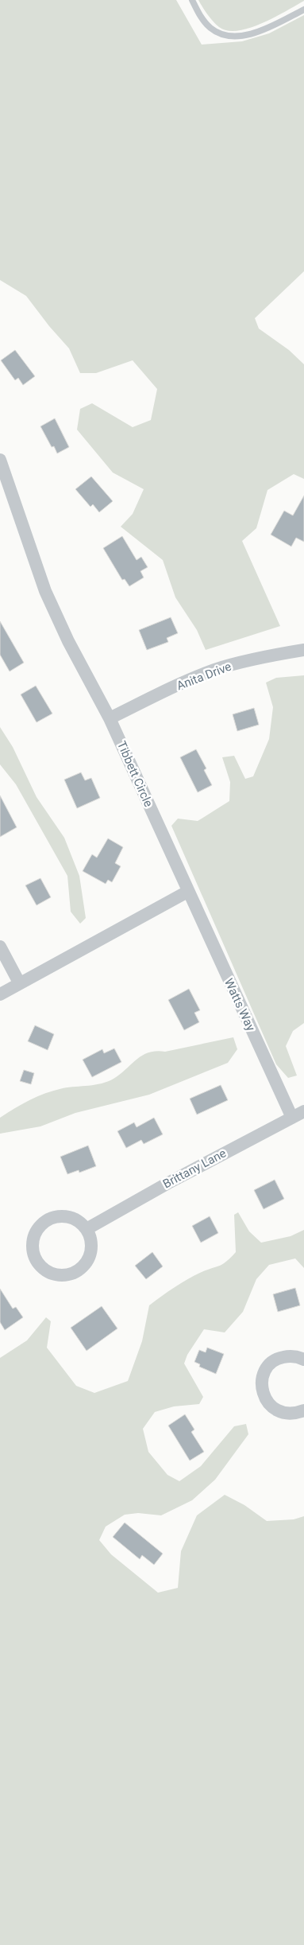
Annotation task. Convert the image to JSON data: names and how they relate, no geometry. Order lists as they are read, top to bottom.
{
  "streets": {
    "street": [
      "Anita Drive",
      "Tibbett Circle",
      "Watts Way",
      "Brittany Lane"
    ]
  },
  "crossings": [
    ["Anita Drive", "Tibbett Circle"],
    ["Tibbett Circle", "Watts Way"],
    ["Watts Way", "Brittany Lane"]
  ]
}
